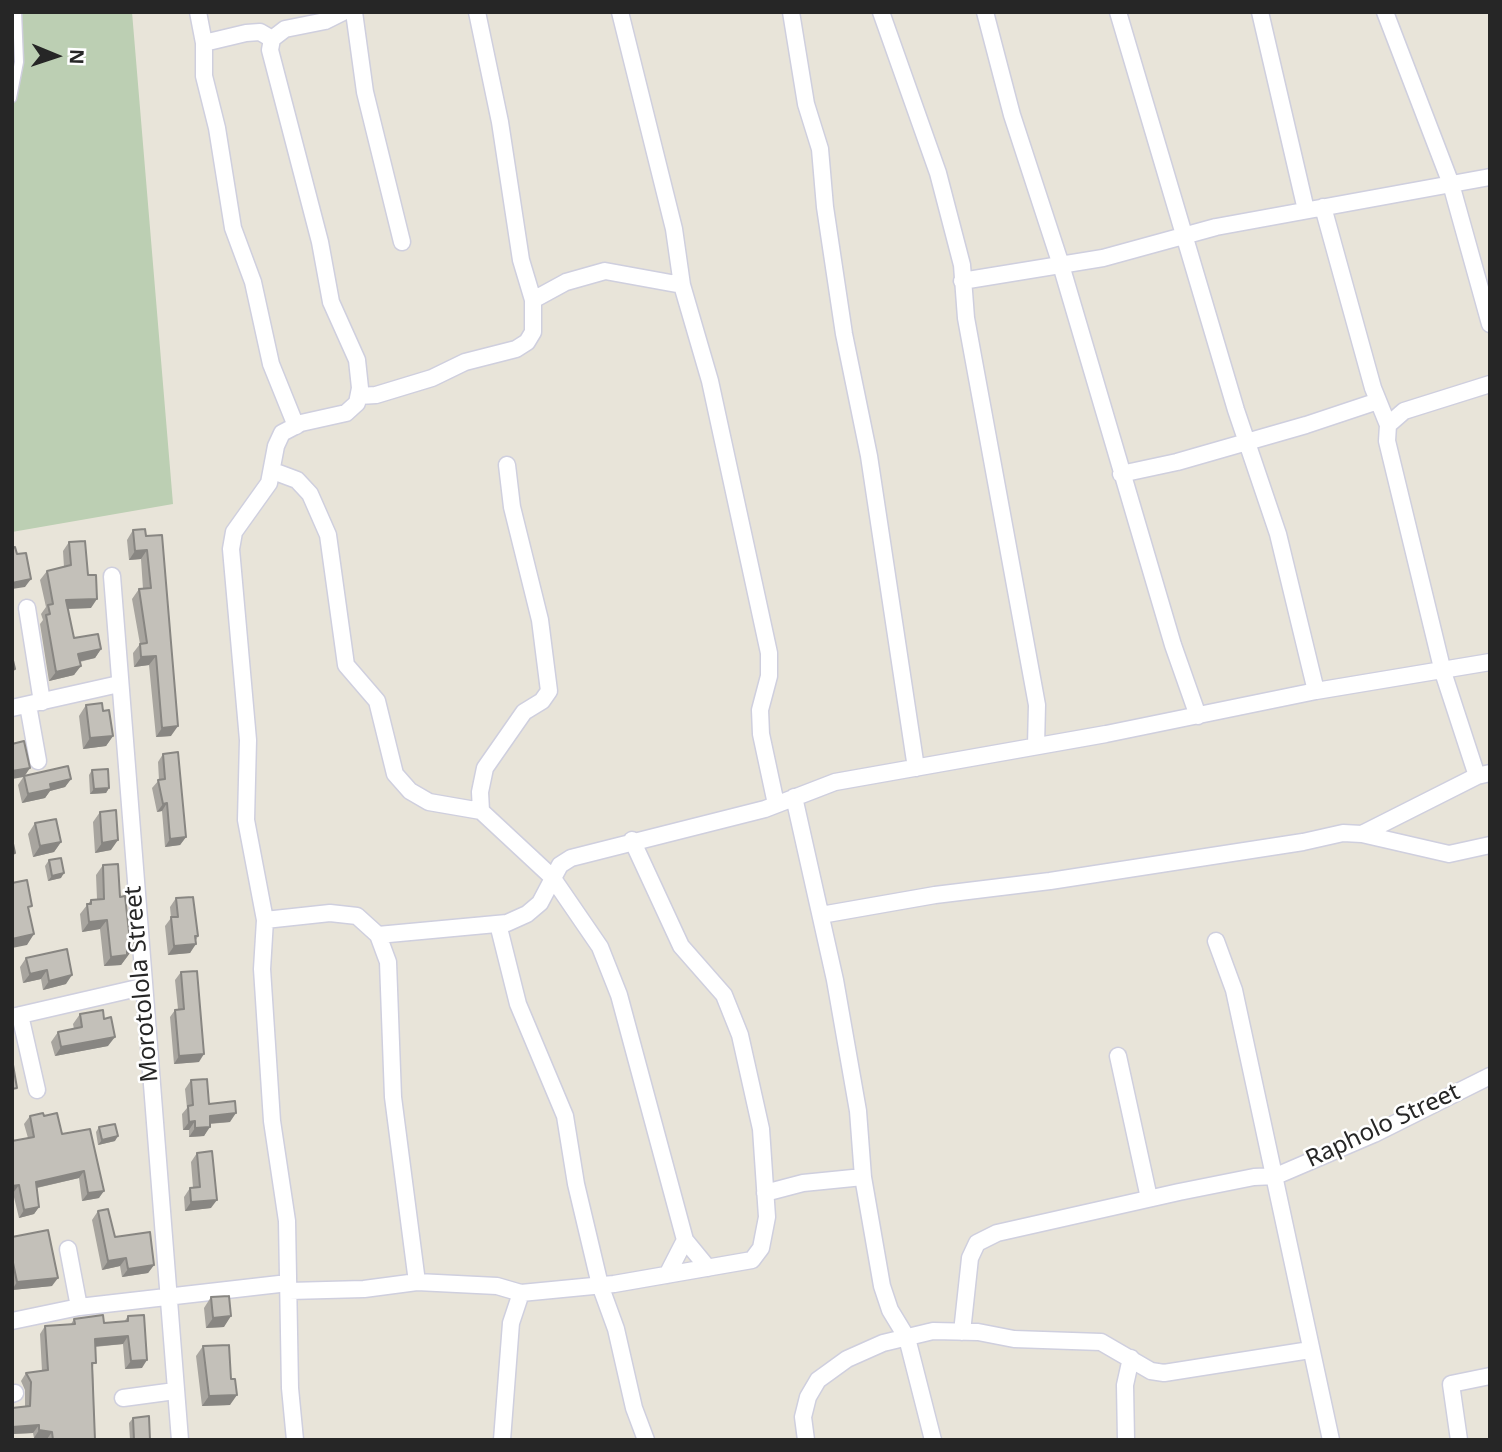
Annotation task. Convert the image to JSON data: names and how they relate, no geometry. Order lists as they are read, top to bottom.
{
  "streets": {
    "street": ["Morotolola Street", "Rapholo Street"]
  },
  "north": "right"
}
